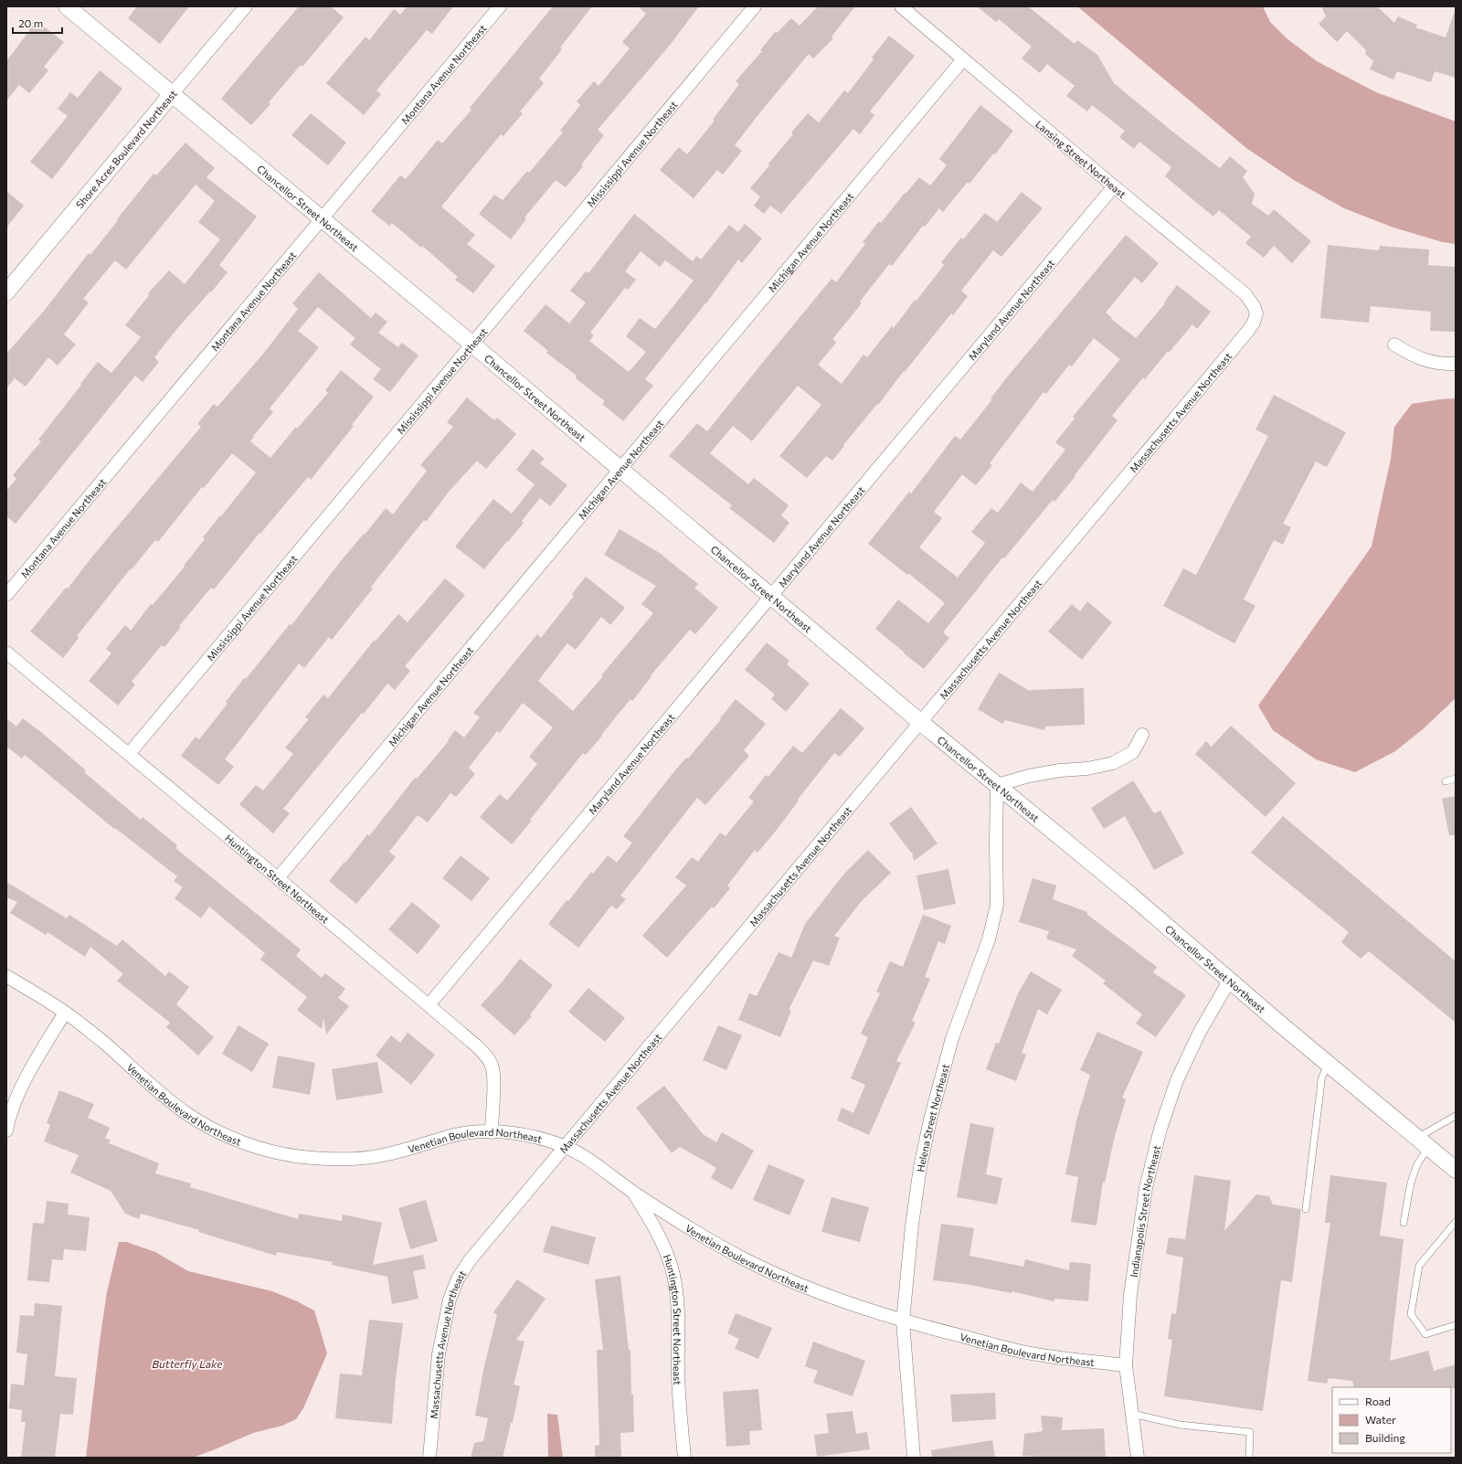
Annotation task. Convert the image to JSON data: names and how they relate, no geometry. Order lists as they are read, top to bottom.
{
  "streets": {
    "street": [
      "Montana Avenue Northeast",
      "Shore Acres Boulevard Northeast",
      "Mississippi Avenue Northeast",
      "Lansing Street Northeast",
      "Chancellor Street Northeast",
      "Michigan Avenue Northeast",
      "Maryland Avenue Northeast",
      "Massachusetts Avenue Northeast",
      "Huntington Street Northeast",
      "Venetian Boulevard Northeast",
      "Helena Street Northeast",
      "Indianapolis Street Northeast"
    ]
  },
  "crossings": [
    ["Montana Avenue Northeast", "Chancellor Street Northeast"],
    ["Shore Acres Boulevard Northeast", "Chancellor Street Northeast"],
    ["Mississippi Avenue Northeast", "Chancellor Street Northeast"],
    ["Mississippi Avenue Northeast", "Huntington Street Northeast"],
    ["Lansing Street Northeast", "Michigan Avenue Northeast"],
    ["Lansing Street Northeast", "Maryland Avenue Northeast"],
    ["Lansing Street Northeast", "Massachusetts Avenue Northeast"],
    ["Chancellor Street Northeast", "Michigan Avenue Northeast"],
    ["Chancellor Street Northeast", "Maryland Avenue Northeast"],
    ["Chancellor Street Northeast", "Massachusetts Avenue Northeast"],
    ["Chancellor Street Northeast", "Helena Street Northeast"],
    ["Chancellor Street Northeast", "Indianapolis Street Northeast"],
    ["Michigan Avenue Northeast", "Huntington Street Northeast"],
    ["Maryland Avenue Northeast", "Huntington Street Northeast"],
    ["Massachusetts Avenue Northeast", "Venetian Boulevard Northeast"],
    ["Huntington Street Northeast", "Venetian Boulevard Northeast"],
    ["Venetian Boulevard Northeast", "Helena Street Northeast"],
    ["Venetian Boulevard Northeast", "Indianapolis Street Northeast"]
  ],
  "water": ["Butterfly Lake"],
  "legend": ["Road", "Water", "Building"],
  "scale_bar": "20 m"
}
